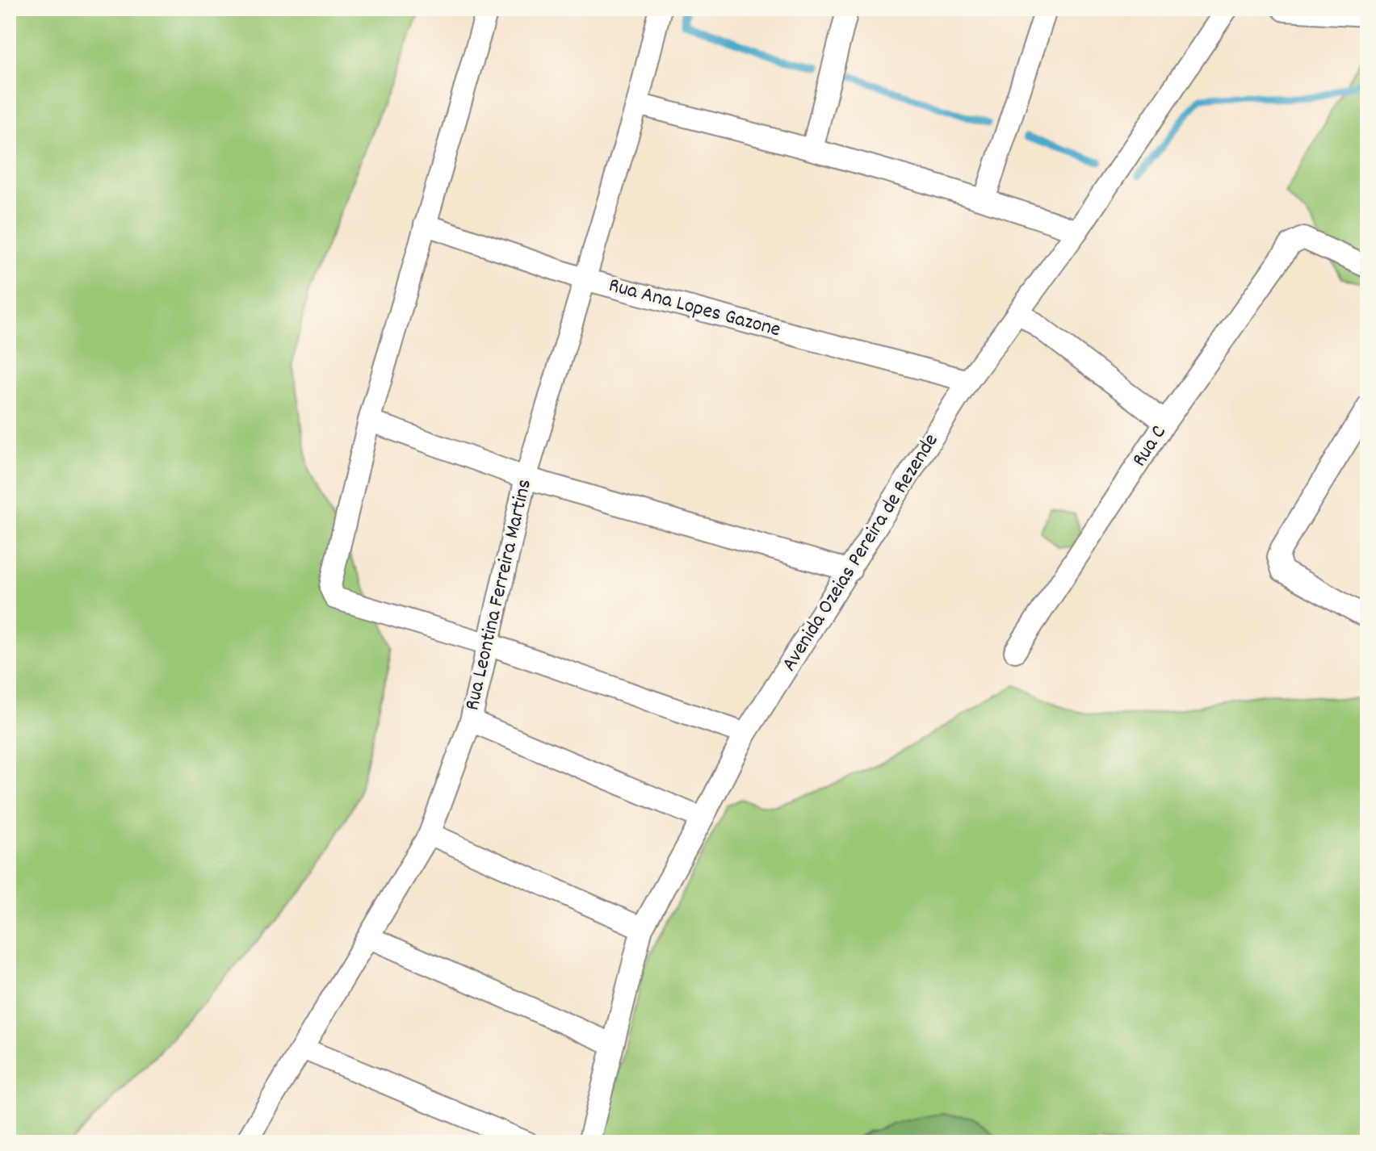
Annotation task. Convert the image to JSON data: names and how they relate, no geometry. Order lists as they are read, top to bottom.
{
  "streets": {
    "street": [
      "Rua Ana Lopes Gazone",
      "Rua C",
      "Avenida Ozeias Pereira de Rezende",
      "Rua Leontina Ferreira Martins"
    ]
  },
  "crossings": [
    ["Rua Ana Lopes Gazone", "Avenida Ozeias Pereira de Rezende"],
    ["Rua Ana Lopes Gazone", "Rua Leontina Ferreira Martins"]
  ]
}
